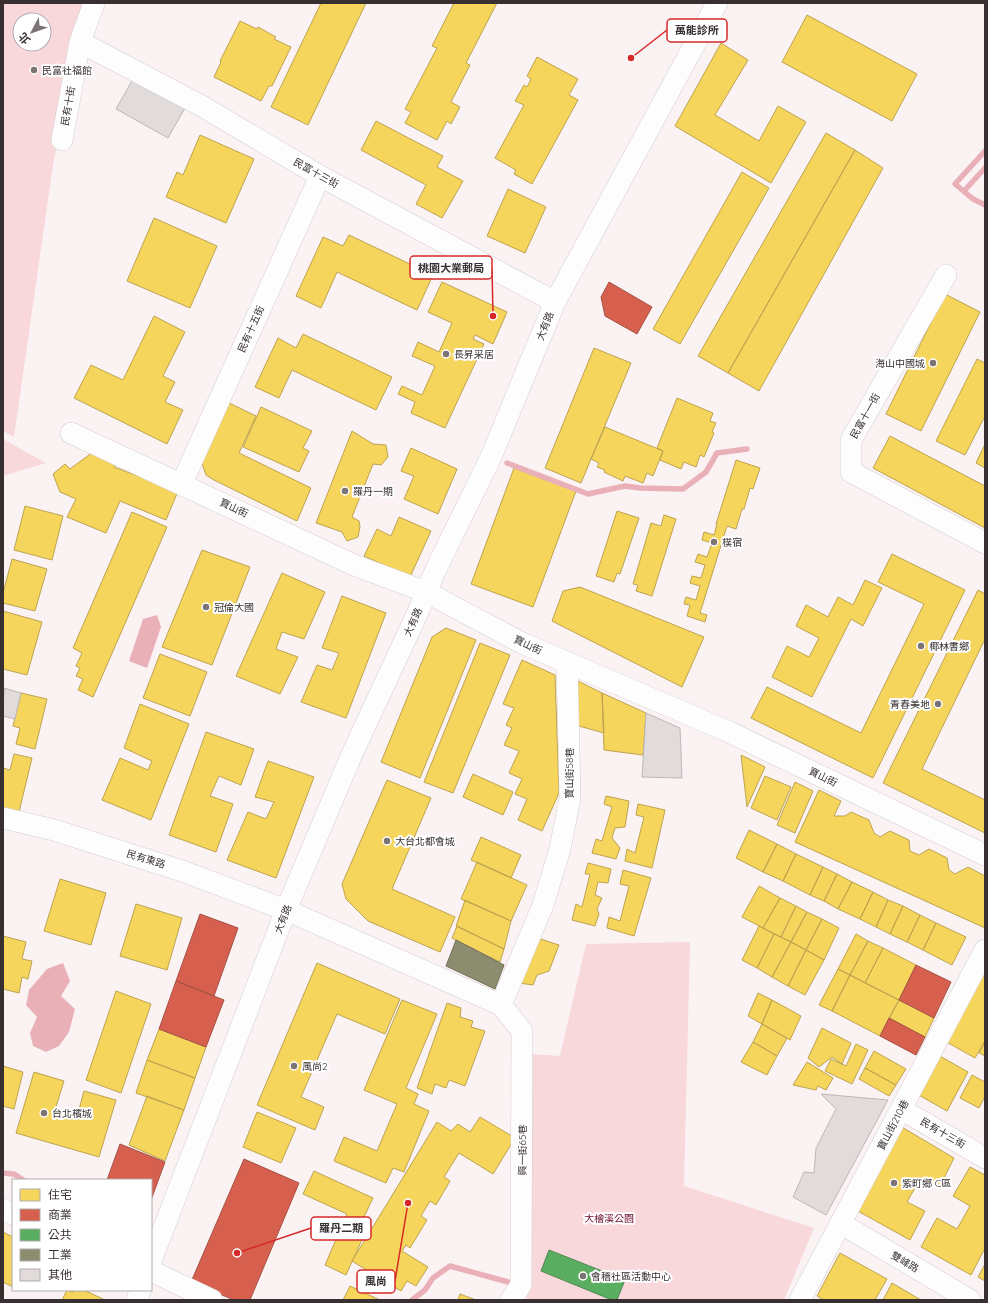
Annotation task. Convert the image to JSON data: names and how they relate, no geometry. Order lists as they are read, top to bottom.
{
  "streets": {
    "street": [
      "民有十街",
      "民富十三街",
      "大有路",
      "民有十五街",
      "民富十一街",
      "寶山街",
      "寶山街58巷",
      "民有東路",
      "寶山街210巷",
      "民有十三街",
      "興一街65巷",
      "雙峰路"
    ]
  },
  "crossings": [
    ["民有十街", "民富十三街"],
    ["民富十三街", "大有路"],
    ["民富十三街", "民有十五街"],
    ["大有路", "寶山街"],
    ["大有路", "民有東路"],
    ["大有路", "興一街65巷"],
    ["民有十五街", "寶山街"],
    ["寶山街", "寶山街58巷"],
    ["寶山街58巷", "興一街65巷"],
    ["民有東路", "興一街65巷"],
    ["寶山街210巷", "民有十三街"],
    ["寶山街210巷", "雙峰路"]
  ],
  "parks": ["大檜溪公園"],
  "places": [
    "萬能診所",
    "民富社福館",
    "桃園大業郵局",
    "長昇采居",
    "海山中國城",
    "羅丹一期",
    "樸宿",
    "冠倫大國",
    "椰林書鄉",
    "青春美地",
    "大台北都會城",
    "風尚2",
    "台北檳城",
    "紫町鄉 C區",
    "風尚",
    "羅丹二期",
    "會稽社區活動中心"
  ],
  "legend": [
    "住宅",
    "商業",
    "公共",
    "工業",
    "其他"
  ],
  "north": "bottom left"
}
